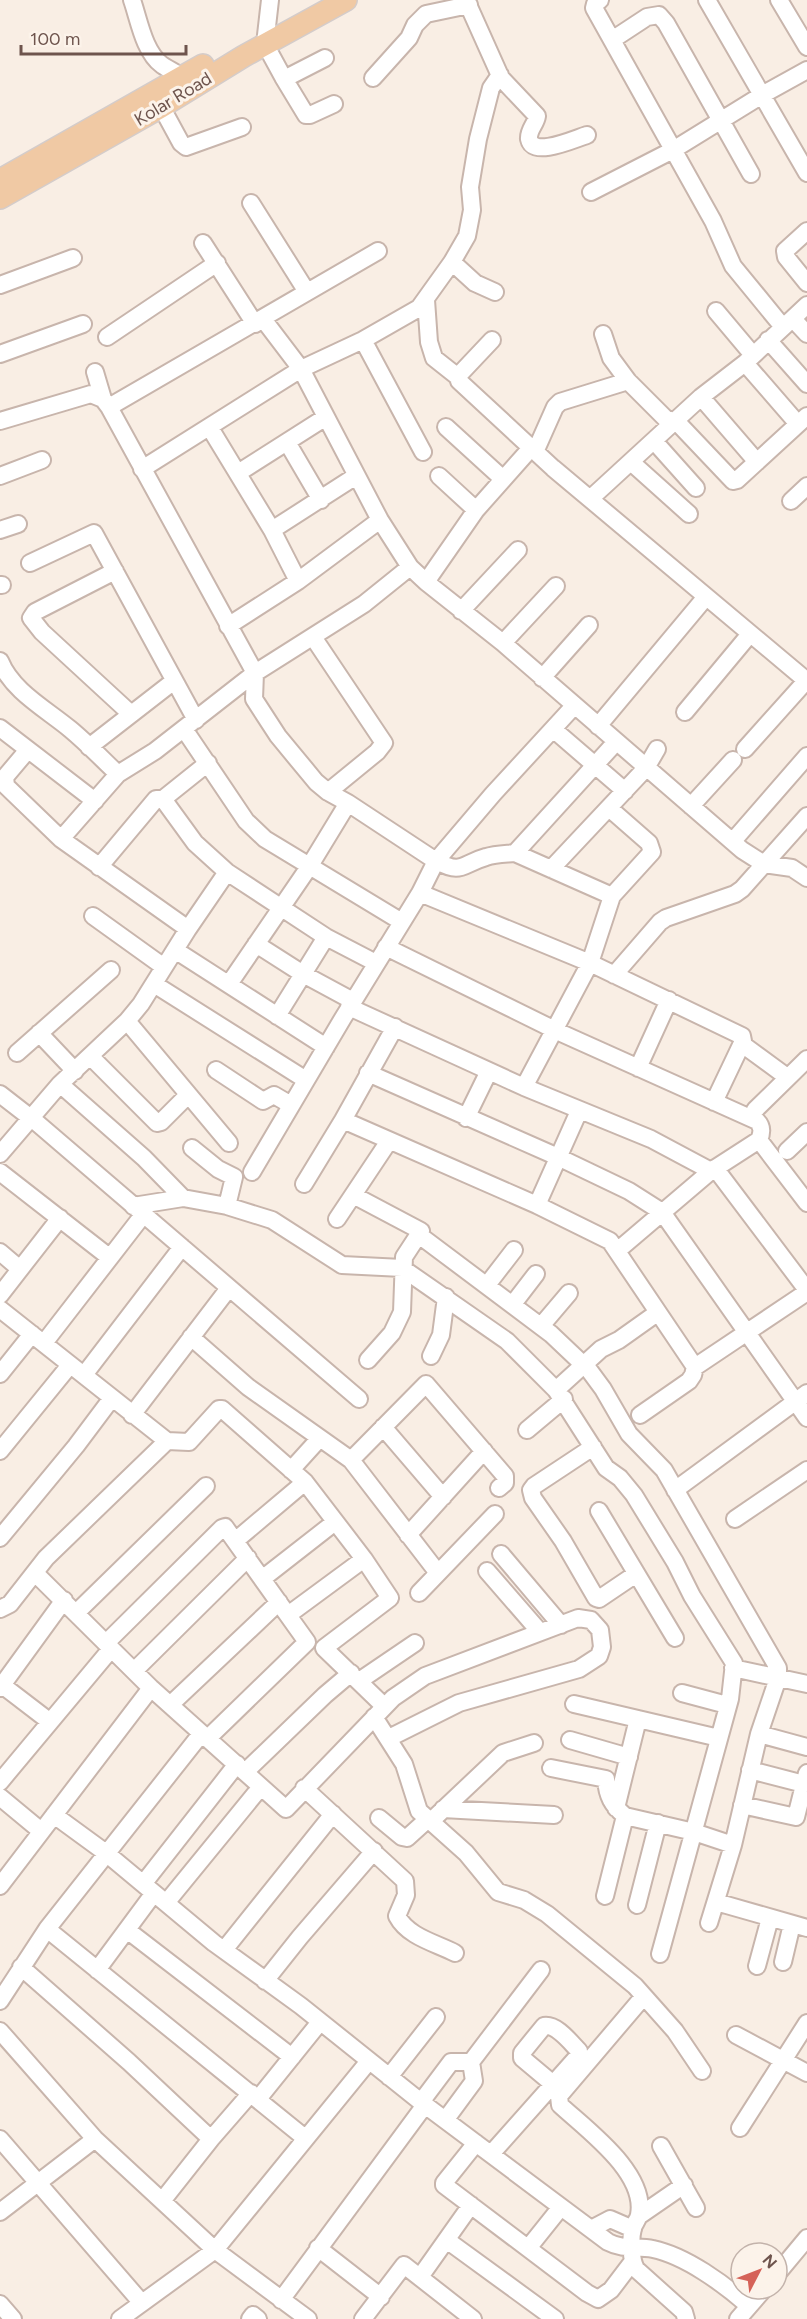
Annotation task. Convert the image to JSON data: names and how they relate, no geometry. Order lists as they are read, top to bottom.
{
  "streets": {
    "main road": ["Kolar Road"]
  },
  "scale_bar": "100 m",
  "north": "top right"
}
